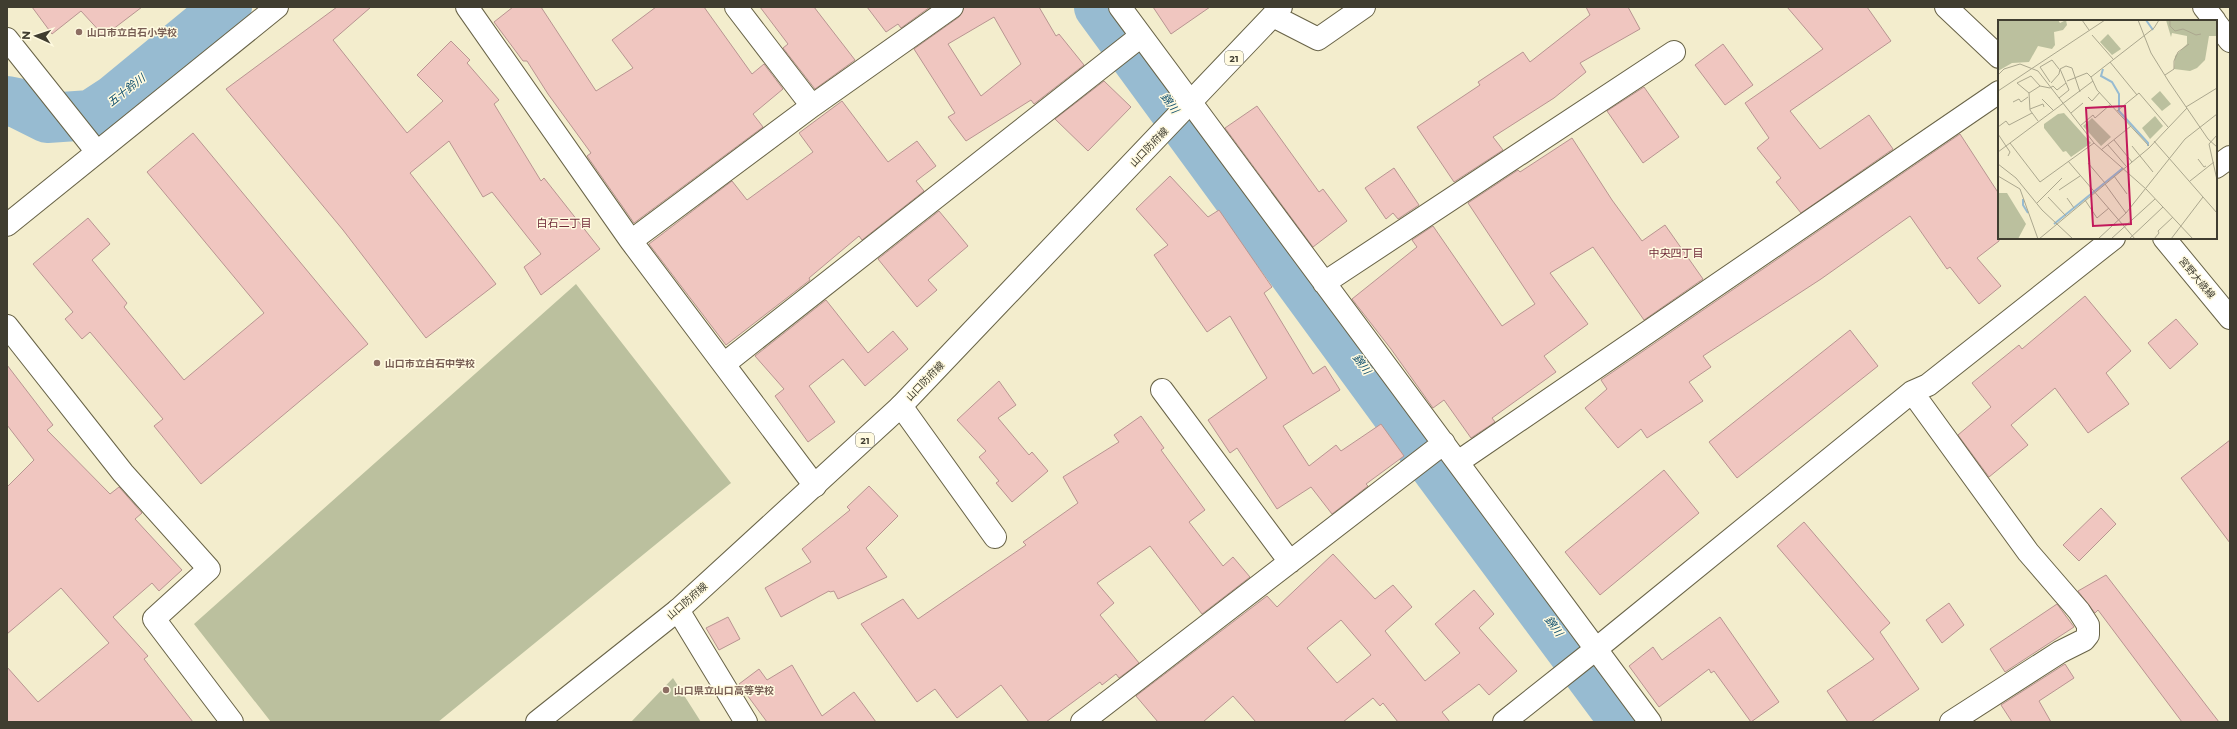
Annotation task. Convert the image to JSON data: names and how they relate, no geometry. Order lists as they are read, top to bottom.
{
  "streets": {
    "street": ["21", "山口防府線", "宮野大歳線"]
  },
  "districts": ["白石二丁目", "中央四丁目"],
  "water": ["五十鈴川", "錦川"],
  "places": ["山口市立白石小学校", "山口市立白石中学校", "山口県立山口高等学校"],
  "north": "left"
}
